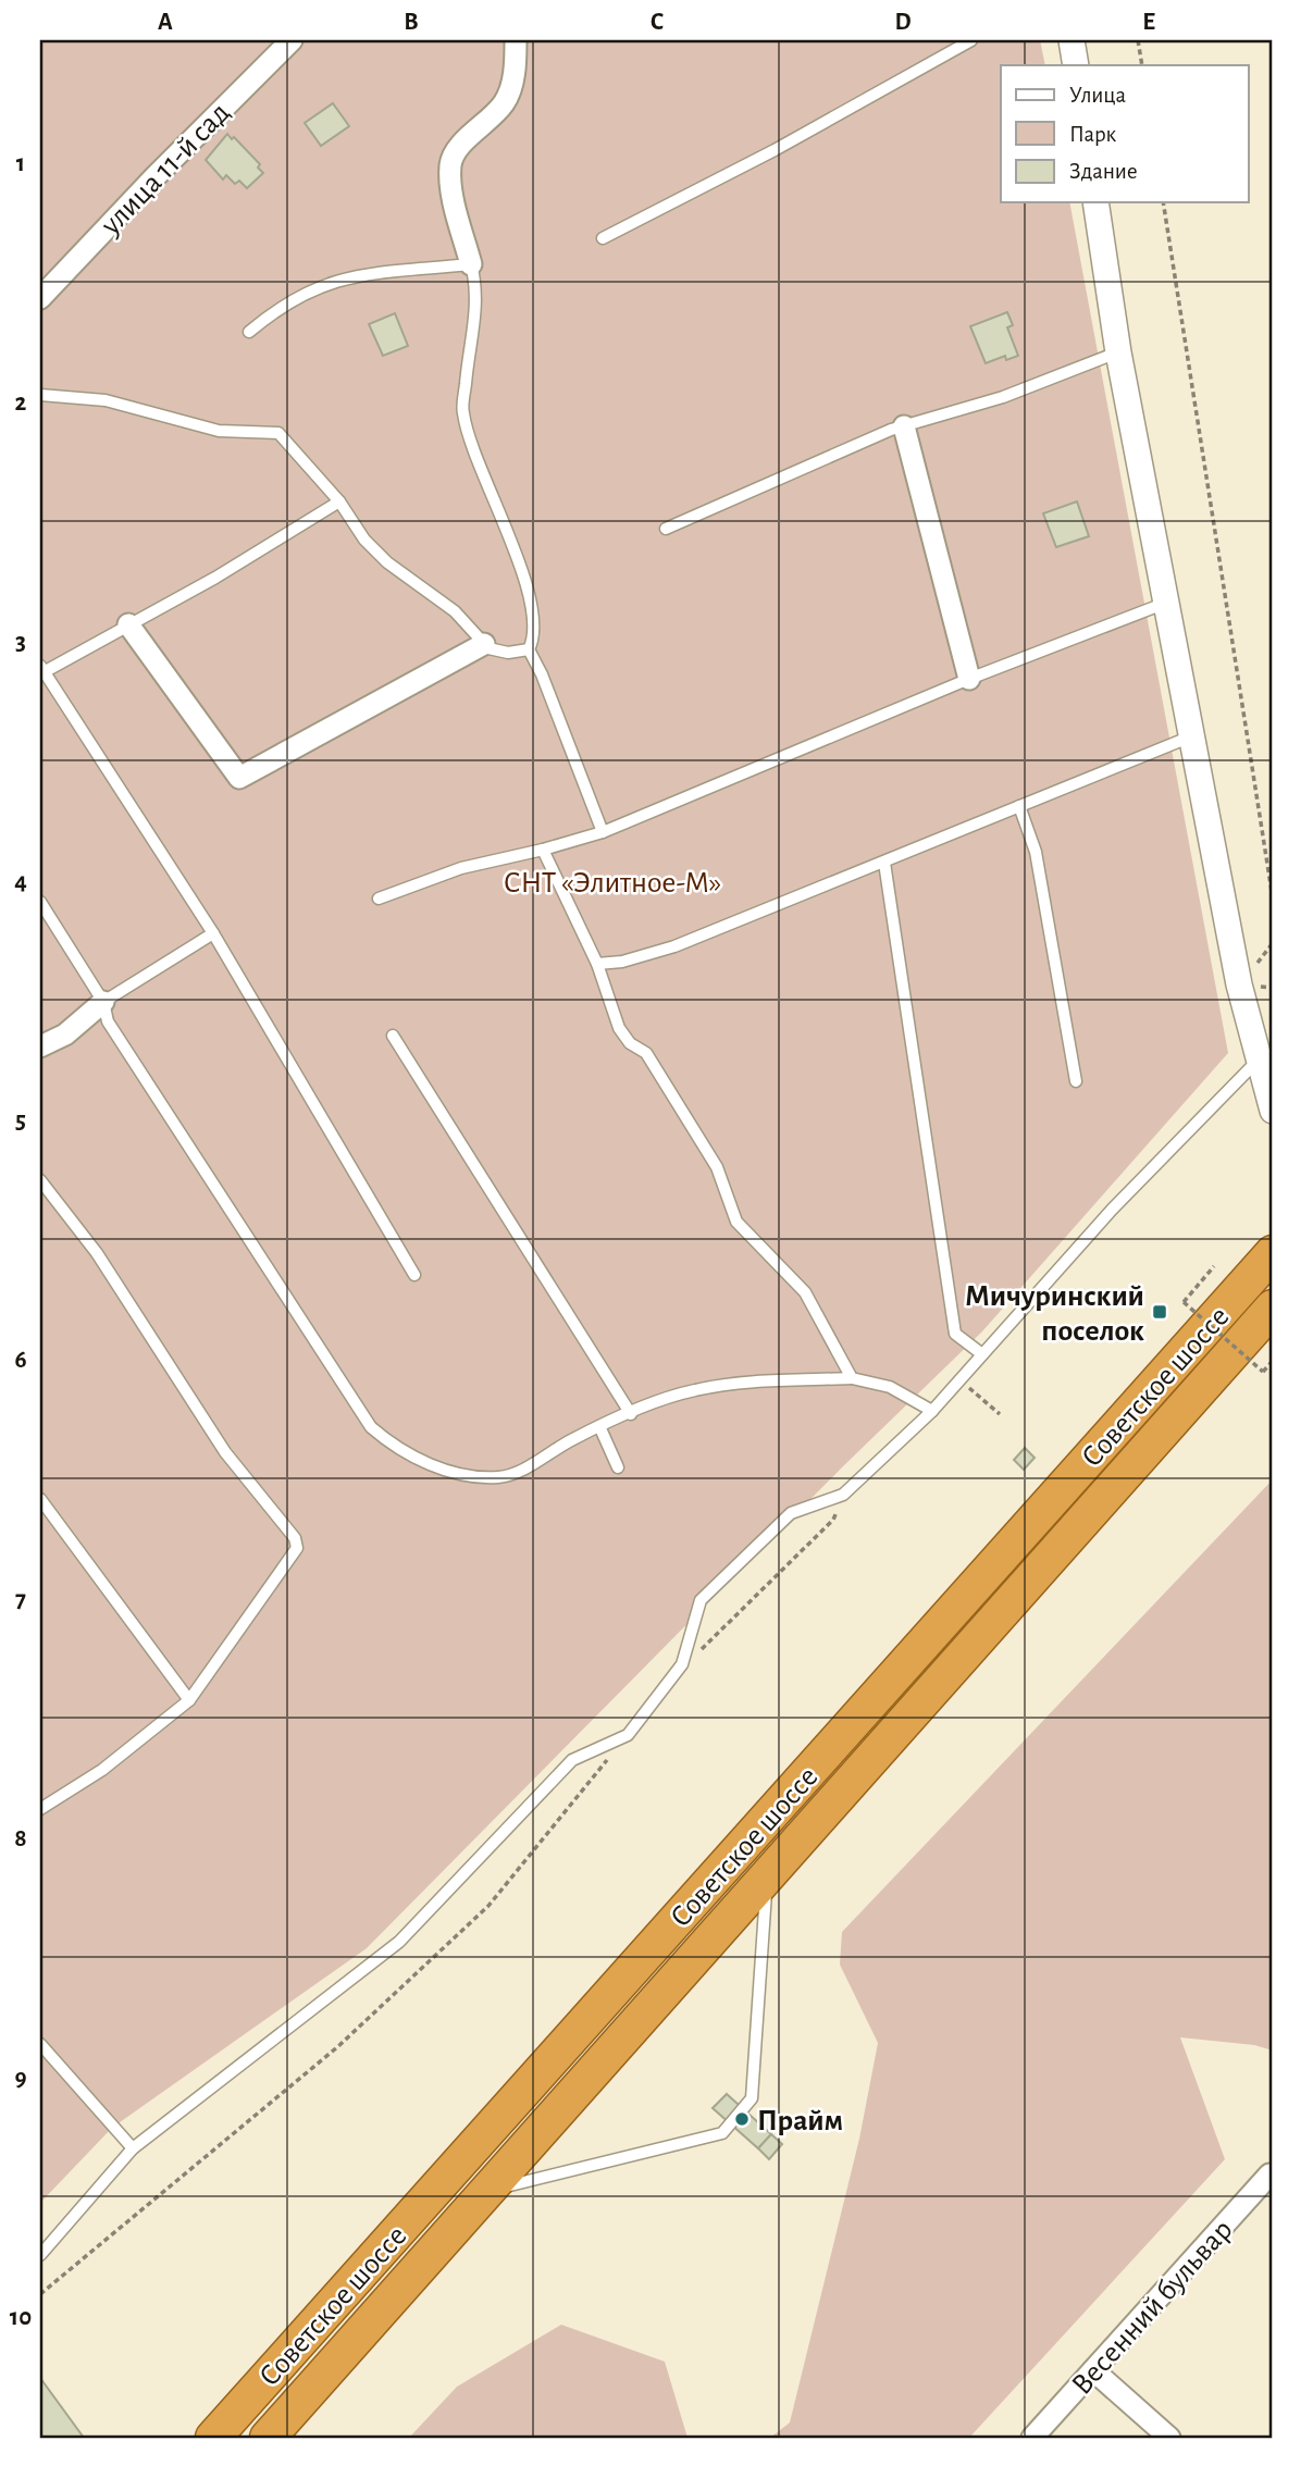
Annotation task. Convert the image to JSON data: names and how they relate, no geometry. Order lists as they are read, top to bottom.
{
  "streets": {
    "highway": ["Советское шоссе"],
    "street": ["улица 11-й сад", "Весенний бульвар"]
  },
  "parks": ["СНТ «Элитное-М»"],
  "places": {
    "transit": ["Мичуринский поселок"],
    "other": ["Прайм"]
  },
  "legend": ["Улица", "Парк", "Здание"],
  "grid": {
    "columns": [
      "A",
      "B",
      "C",
      "D",
      "E"
    ],
    "rows": [
      "1",
      "2",
      "3",
      "4",
      "5",
      "6",
      "7",
      "8",
      "9",
      "10"
    ]
  }
}
